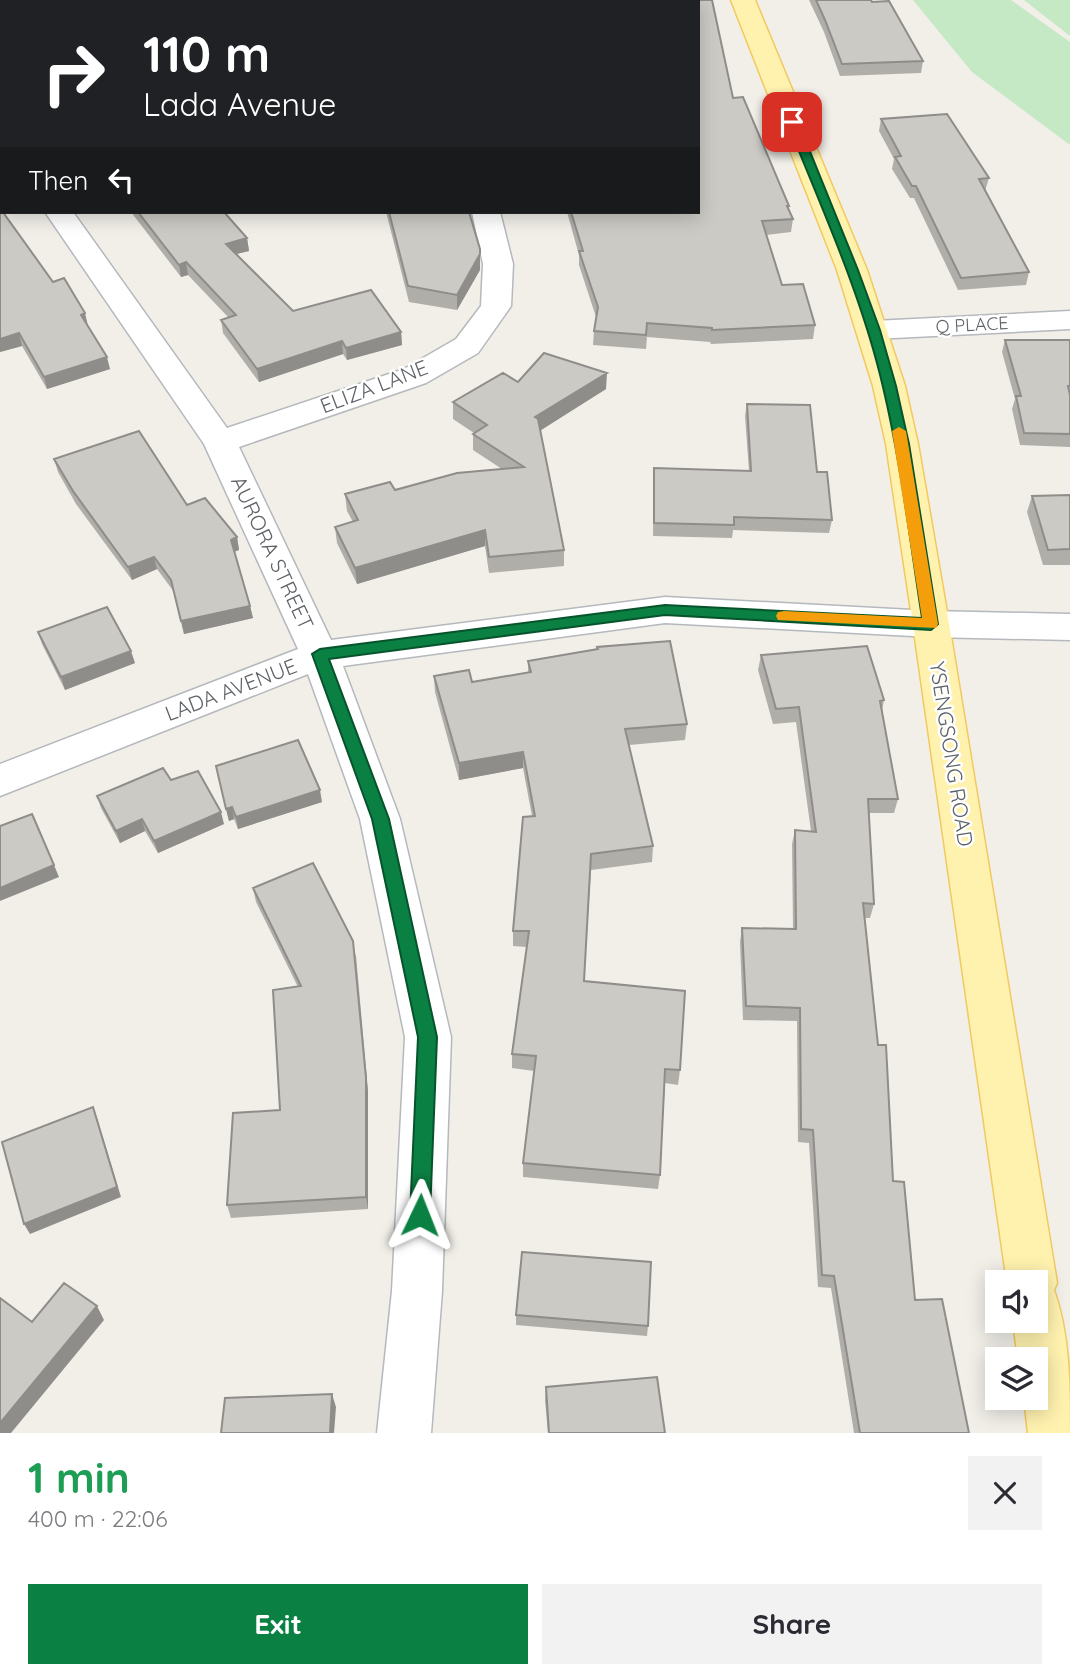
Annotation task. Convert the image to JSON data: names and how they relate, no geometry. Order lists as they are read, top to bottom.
{
  "streets": {
    "main road": ["YSENGSONG ROAD"],
    "street": [
      "Q PLACE",
      "ELIZA LANE",
      "AURORA STREET",
      "LADA AVENUE"
    ]
  },
  "crossings": [
    ["Q PLACE", "YSENGSONG ROAD"],
    ["ELIZA LANE", "AURORA STREET"],
    ["AURORA STREET", "LADA AVENUE"],
    ["LADA AVENUE", "YSENGSONG ROAD"]
  ],
  "page": {
    "turn": ["110 m", "Lada Avenue"],
    "then": "Then",
    "heading": ["1 min", "400 m · 22:06"],
    "buttons": ["Exit", "Share"]
  }
}
